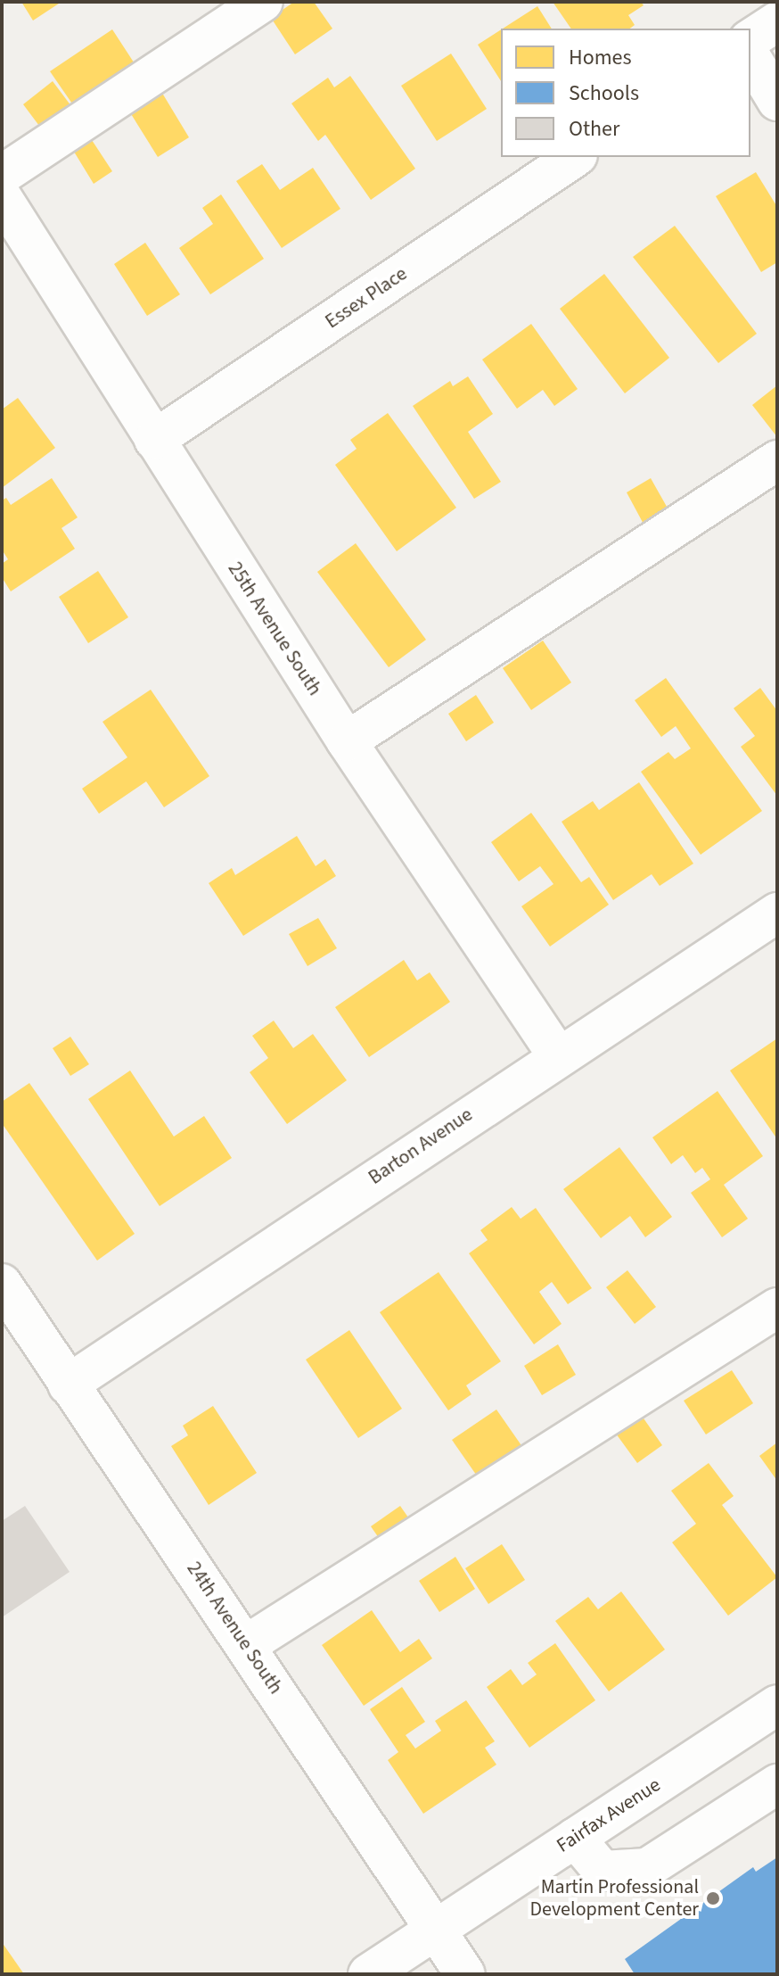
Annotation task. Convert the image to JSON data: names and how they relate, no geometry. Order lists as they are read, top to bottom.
{
  "streets": {
    "street": [
      "Essex Place",
      "25th Avenue South",
      "Barton Avenue",
      "24th Avenue South",
      "Fairfax Avenue"
    ]
  },
  "crossings": [
    ["Essex Place", "25th Avenue South"],
    ["25th Avenue South", "Barton Avenue"],
    ["Barton Avenue", "24th Avenue South"],
    ["24th Avenue South", "Fairfax Avenue"]
  ],
  "places": ["Martin Professional Development Center"],
  "legend": ["Homes", "Schools", "Other"]
}
